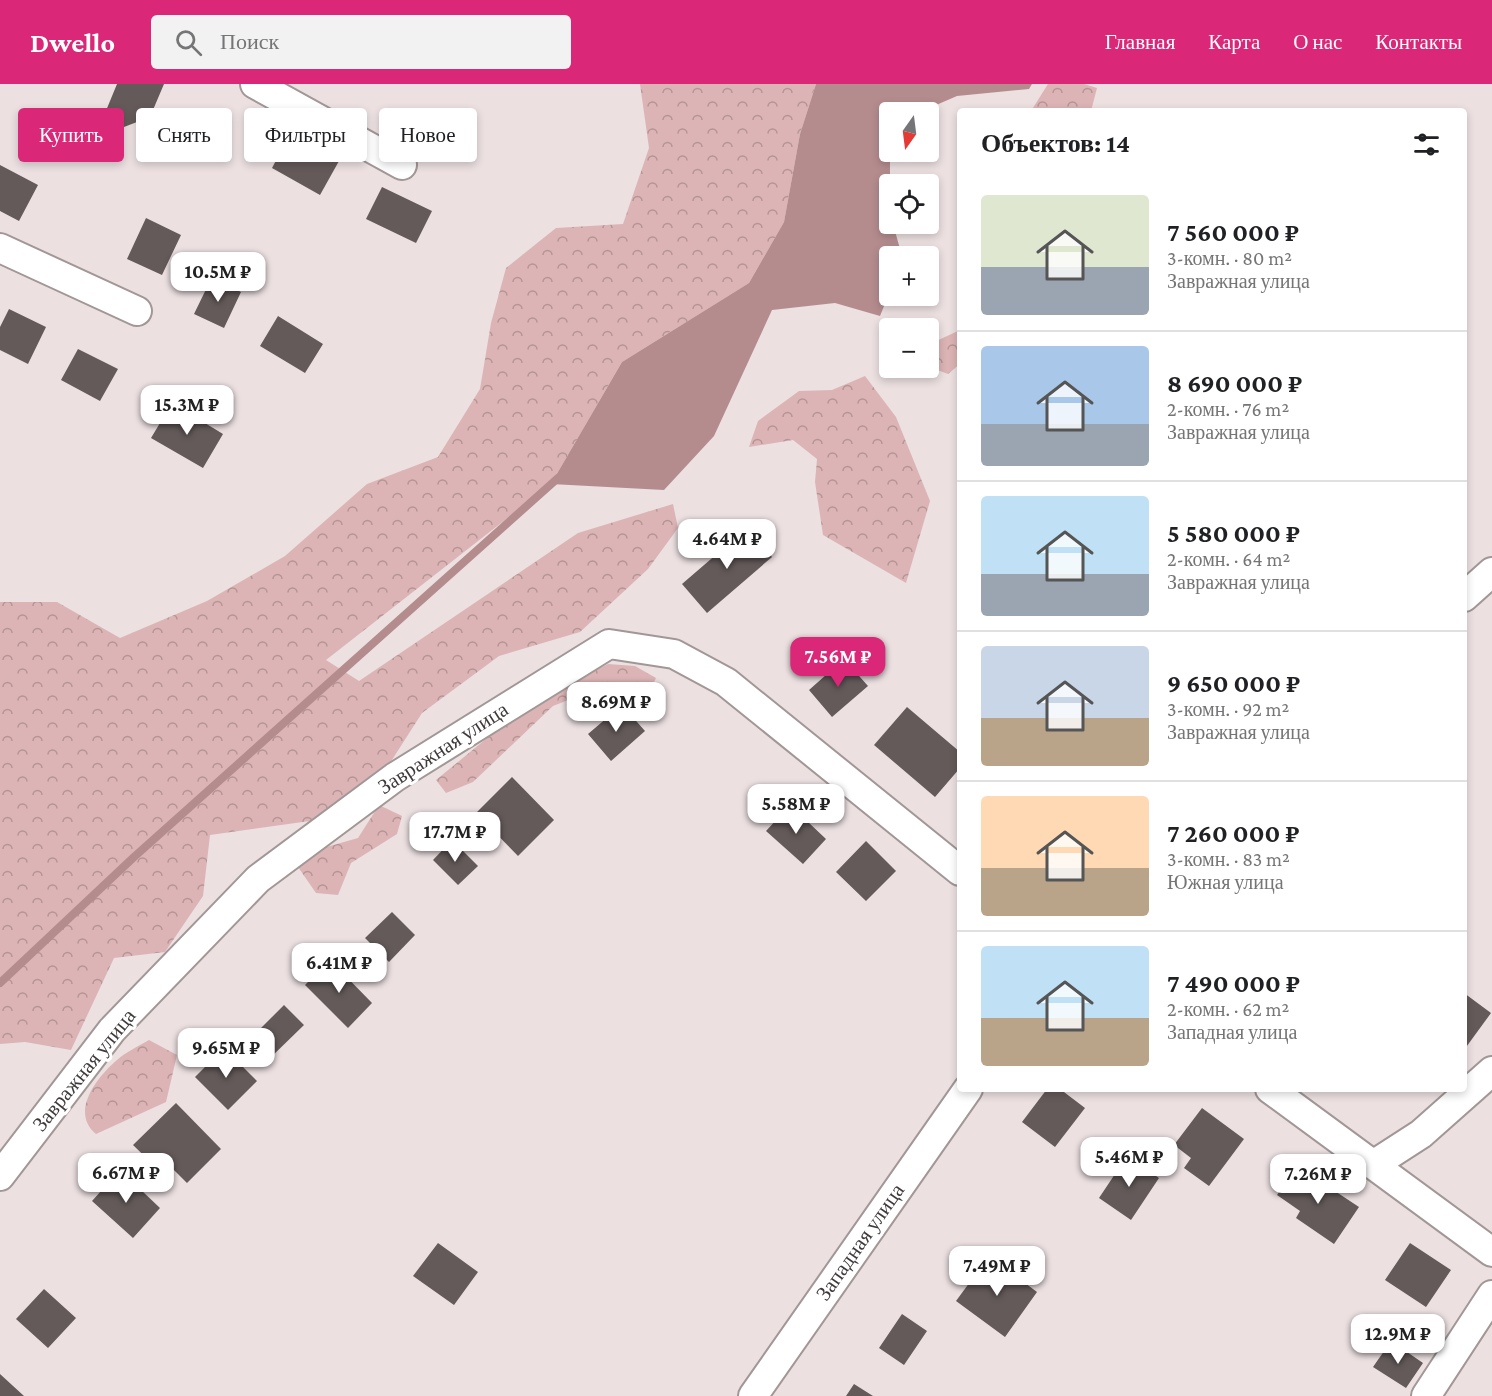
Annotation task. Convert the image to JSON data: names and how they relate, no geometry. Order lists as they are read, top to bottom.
{
  "streets": {
    "street": ["Завражная улица", "Западная улица"]
  },
  "north": "bottom",
  "page": {
    "header": "Dwello",
    "search": "Поиск",
    "nav": [
      "Главная",
      "Карта",
      "О нас",
      "Контакты"
    ],
    "map_buttons": ["+", "−"],
    "chip": [
      "Купить",
      "Снять",
      "Фильтры",
      "Новое"
    ],
    "heading": "Объектов: 14",
    "list": [
      {
        "name": "7 560 000 ₽",
        "note": "3-комн. · 80 m² · Завражная улица"
      },
      {
        "name": "8 690 000 ₽",
        "note": "2-комн. · 76 m² · Завражная улица"
      },
      {
        "name": "5 580 000 ₽",
        "note": "2-комн. · 64 m² · Завражная улица"
      },
      {
        "name": "9 650 000 ₽",
        "note": "3-комн. · 92 m² · Завражная улица"
      },
      {
        "name": "7 260 000 ₽",
        "note": "3-комн. · 83 m² · Южная улица"
      },
      {
        "name": "7 490 000 ₽",
        "note": "2-комн. · 62 m² · Западная улица"
      }
    ],
    "price": [
      "10.5M ₽",
      "15.3M ₽",
      "4.64M ₽",
      "7.56M ₽",
      "8.69M ₽",
      "5.58M ₽",
      "17.7M ₽",
      "6.41M ₽",
      "9.65M ₽",
      "5.46M ₽",
      "6.67M ₽",
      "7.26M ₽",
      "7.49M ₽",
      "12.9M ₽"
    ]
  }
}
